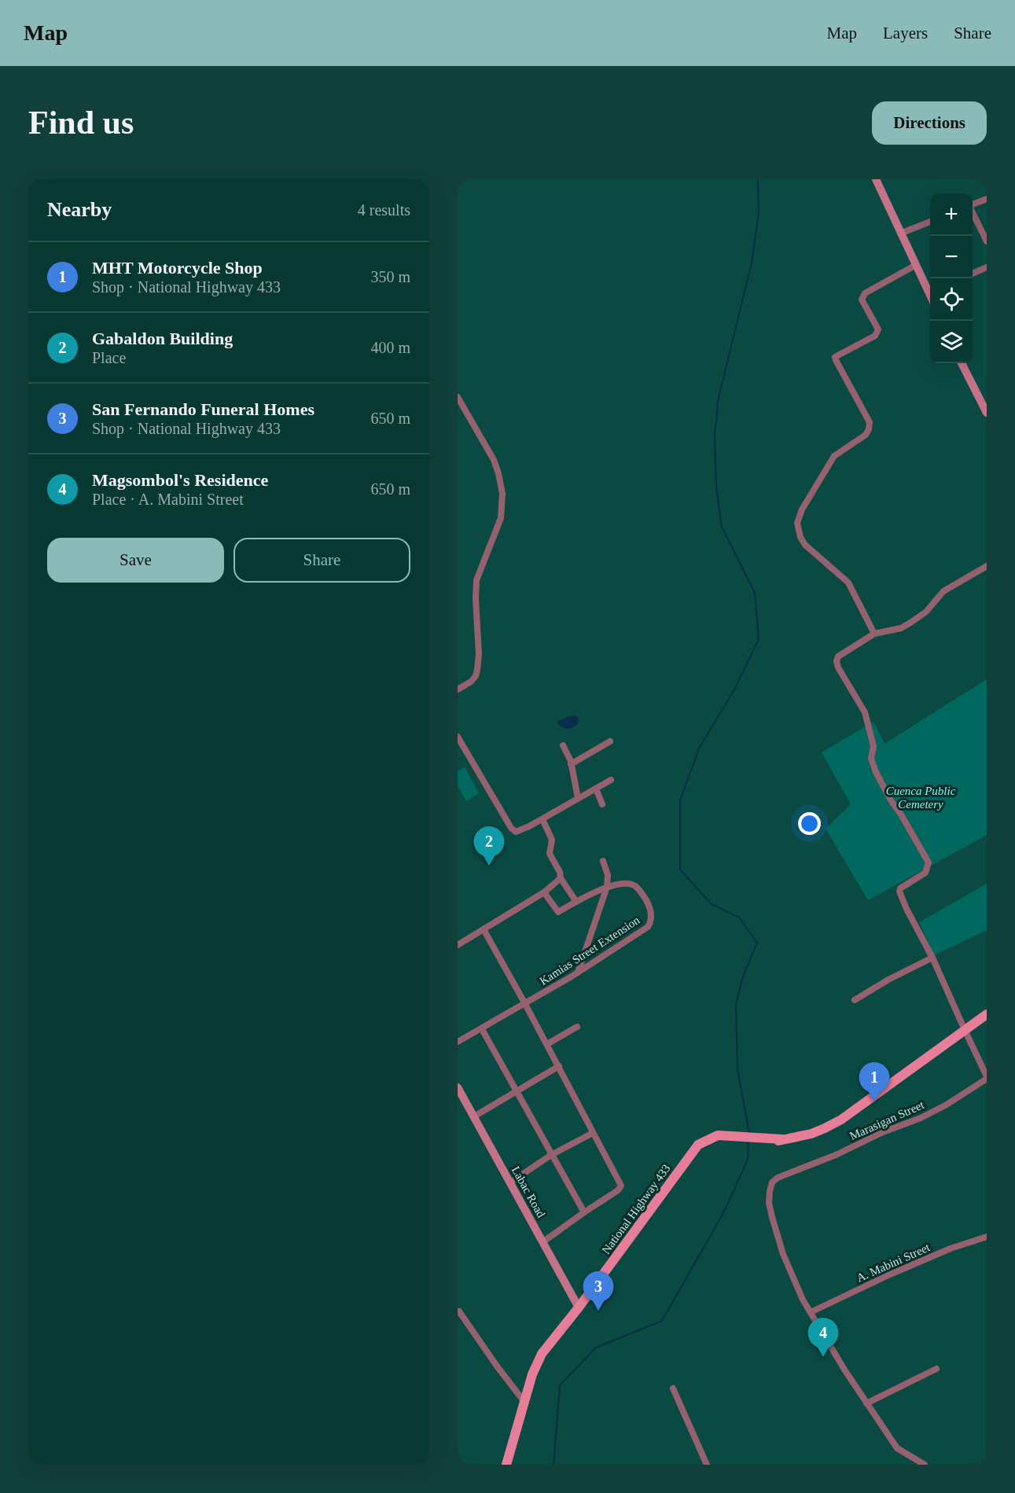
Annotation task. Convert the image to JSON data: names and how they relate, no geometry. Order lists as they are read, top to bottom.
{
  "streets": {
    "main road": ["National Highway 433"],
    "street": [
      "Kamias Street Extension",
      "Marasigan Street",
      "Labac Road",
      "A. Mabini Street"
    ]
  },
  "crossings": [
    ["Marasigan Street", "A. Mabini Street"],
    ["Labac Road", "National Highway 433"]
  ],
  "parks": ["Cuenca Public Cemetery"],
  "page": {
    "header": "Map",
    "nav": ["Map", "Layers", "Share"],
    "buttons": [
      "Directions",
      ["Save", "Share"]
    ],
    "title": "Find us",
    "heading": ["Nearby", "4 results"],
    "map_buttons": ["+", "−"],
    "list": [
      {
        "mark": "1",
        "name": "MHT Motorcycle Shop",
        "note": "Shop · National Highway 433",
        "value": "350 m"
      },
      {
        "mark": "2",
        "name": "Gabaldon Building",
        "note": "Place",
        "value": "400 m"
      },
      {
        "mark": "3",
        "name": "San Fernando Funeral Homes",
        "note": "Shop · National Highway 433",
        "value": "650 m"
      },
      {
        "mark": "4",
        "name": "Magsombol's Residence",
        "note": "Place · A. Mabini Street",
        "value": "650 m"
      }
    ],
    "pins": [
      "2",
      "1",
      "3",
      "4"
    ]
  }
}
